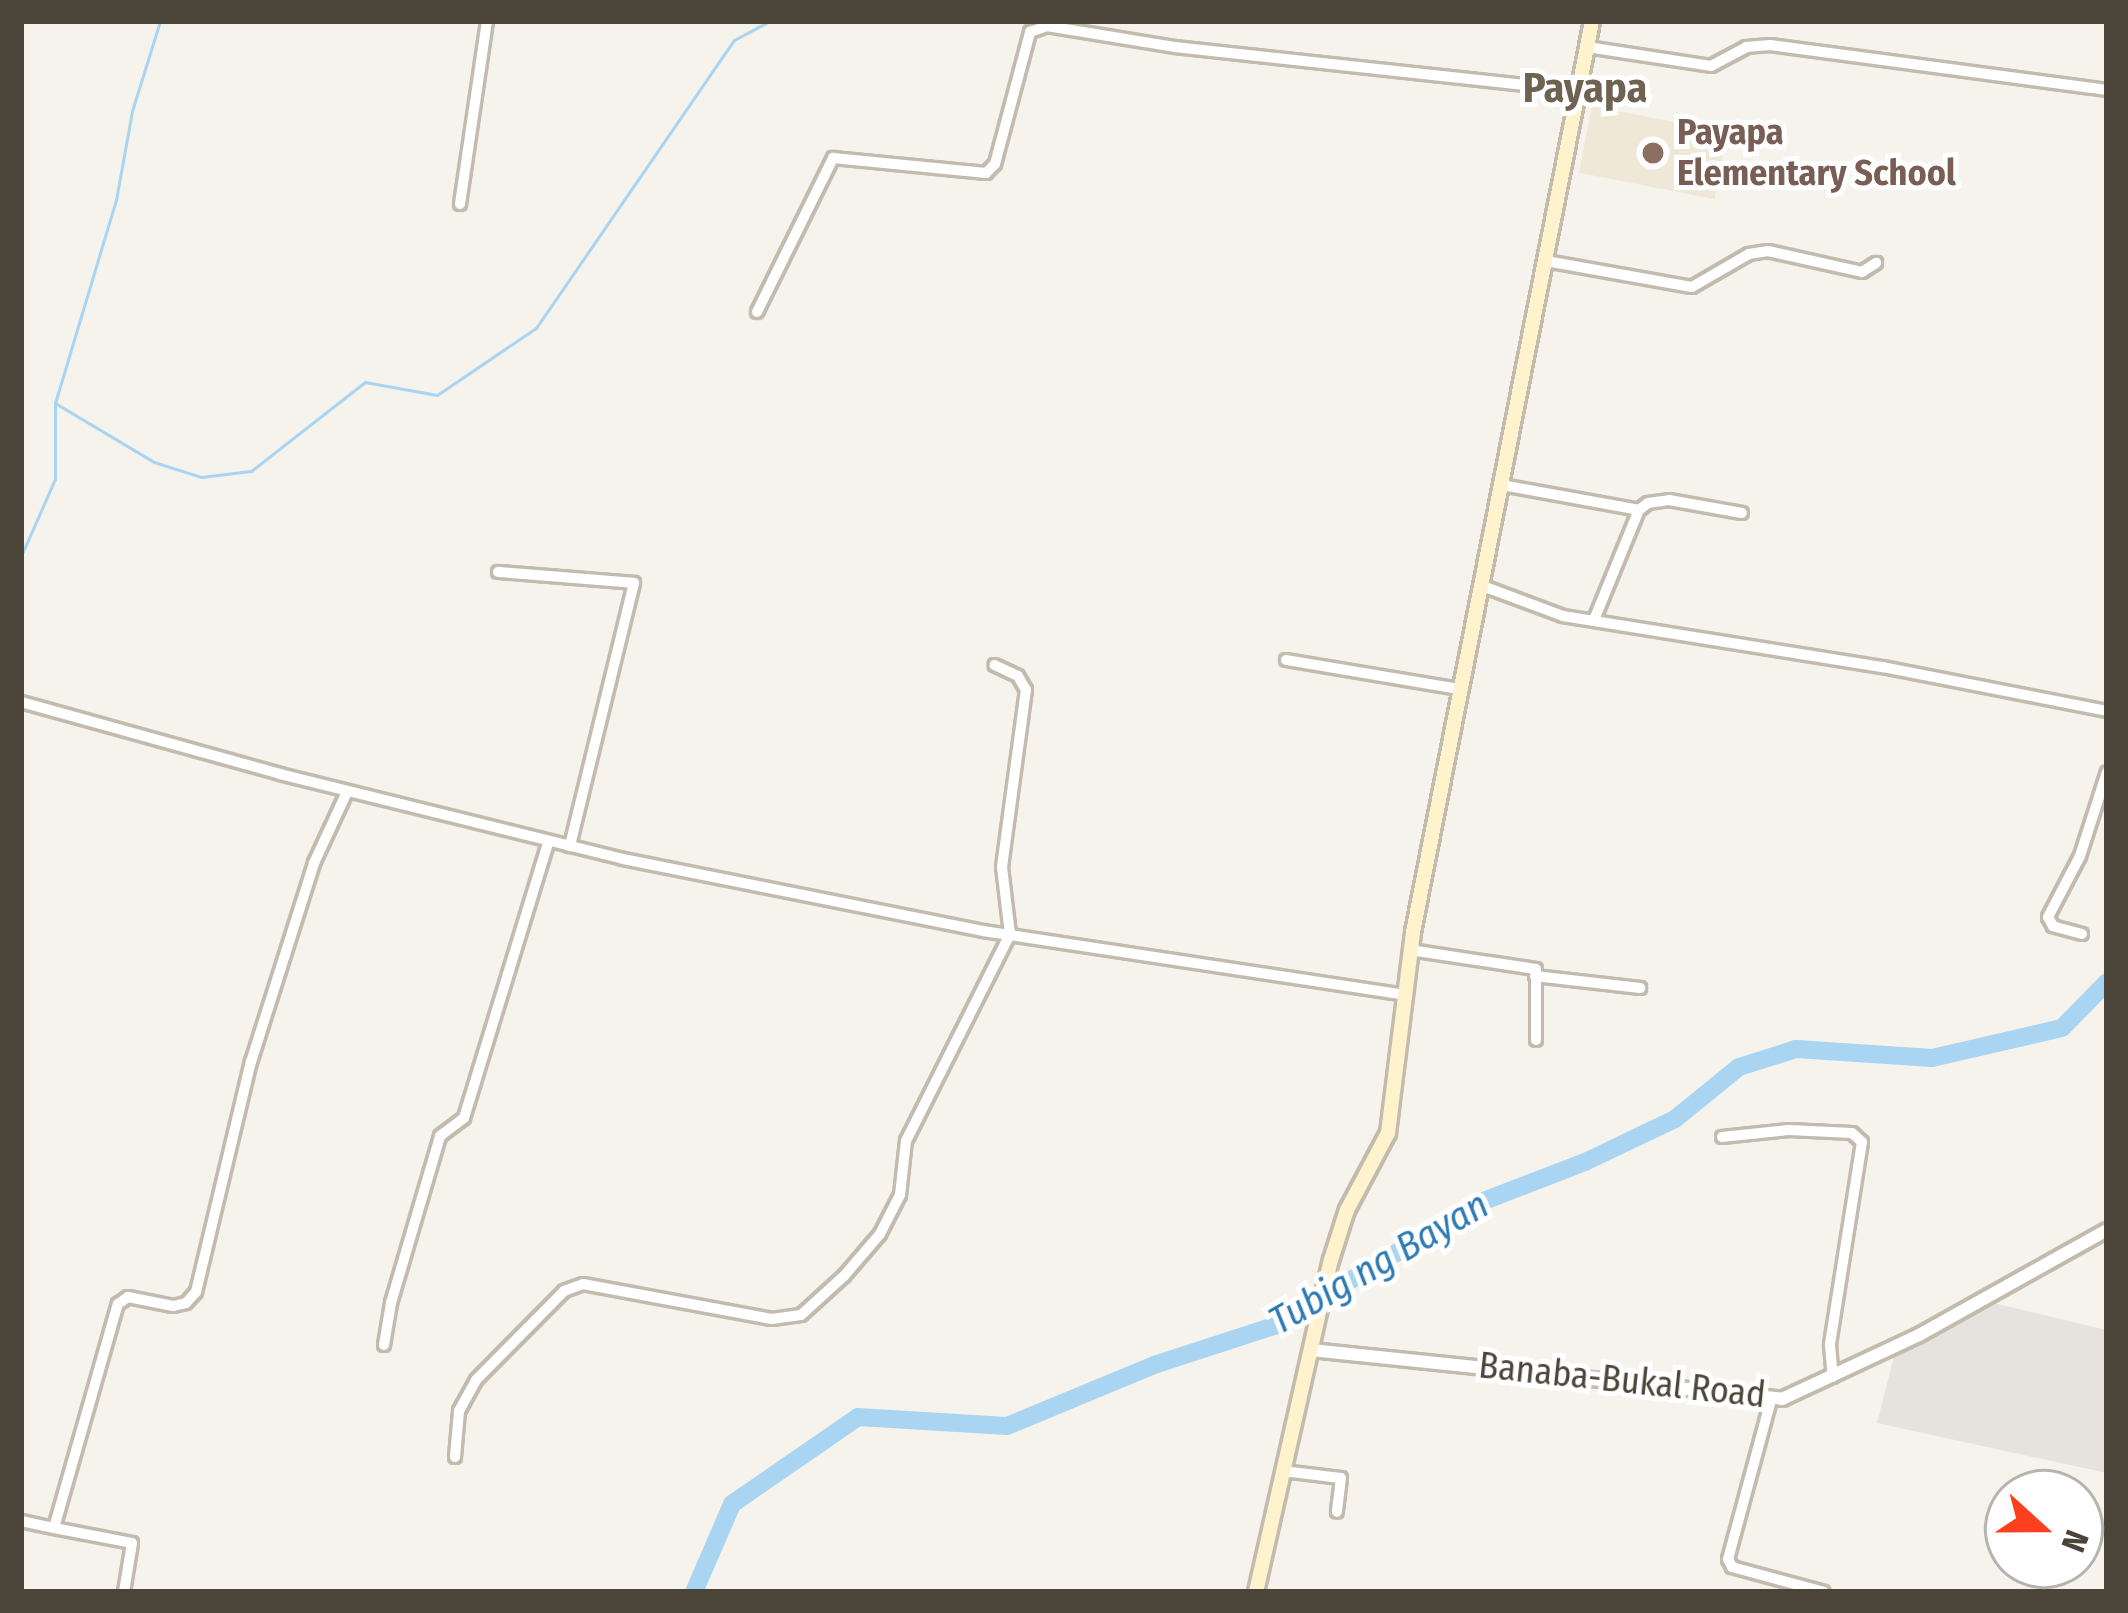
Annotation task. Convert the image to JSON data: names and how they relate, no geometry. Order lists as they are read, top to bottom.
{
  "streets": {
    "street": ["Banaba-Bukal Road"]
  },
  "districts": ["Payapa"],
  "water": ["Tubig ng Bayan"],
  "places": ["Payapa Elementary School"],
  "north": "right"
}
